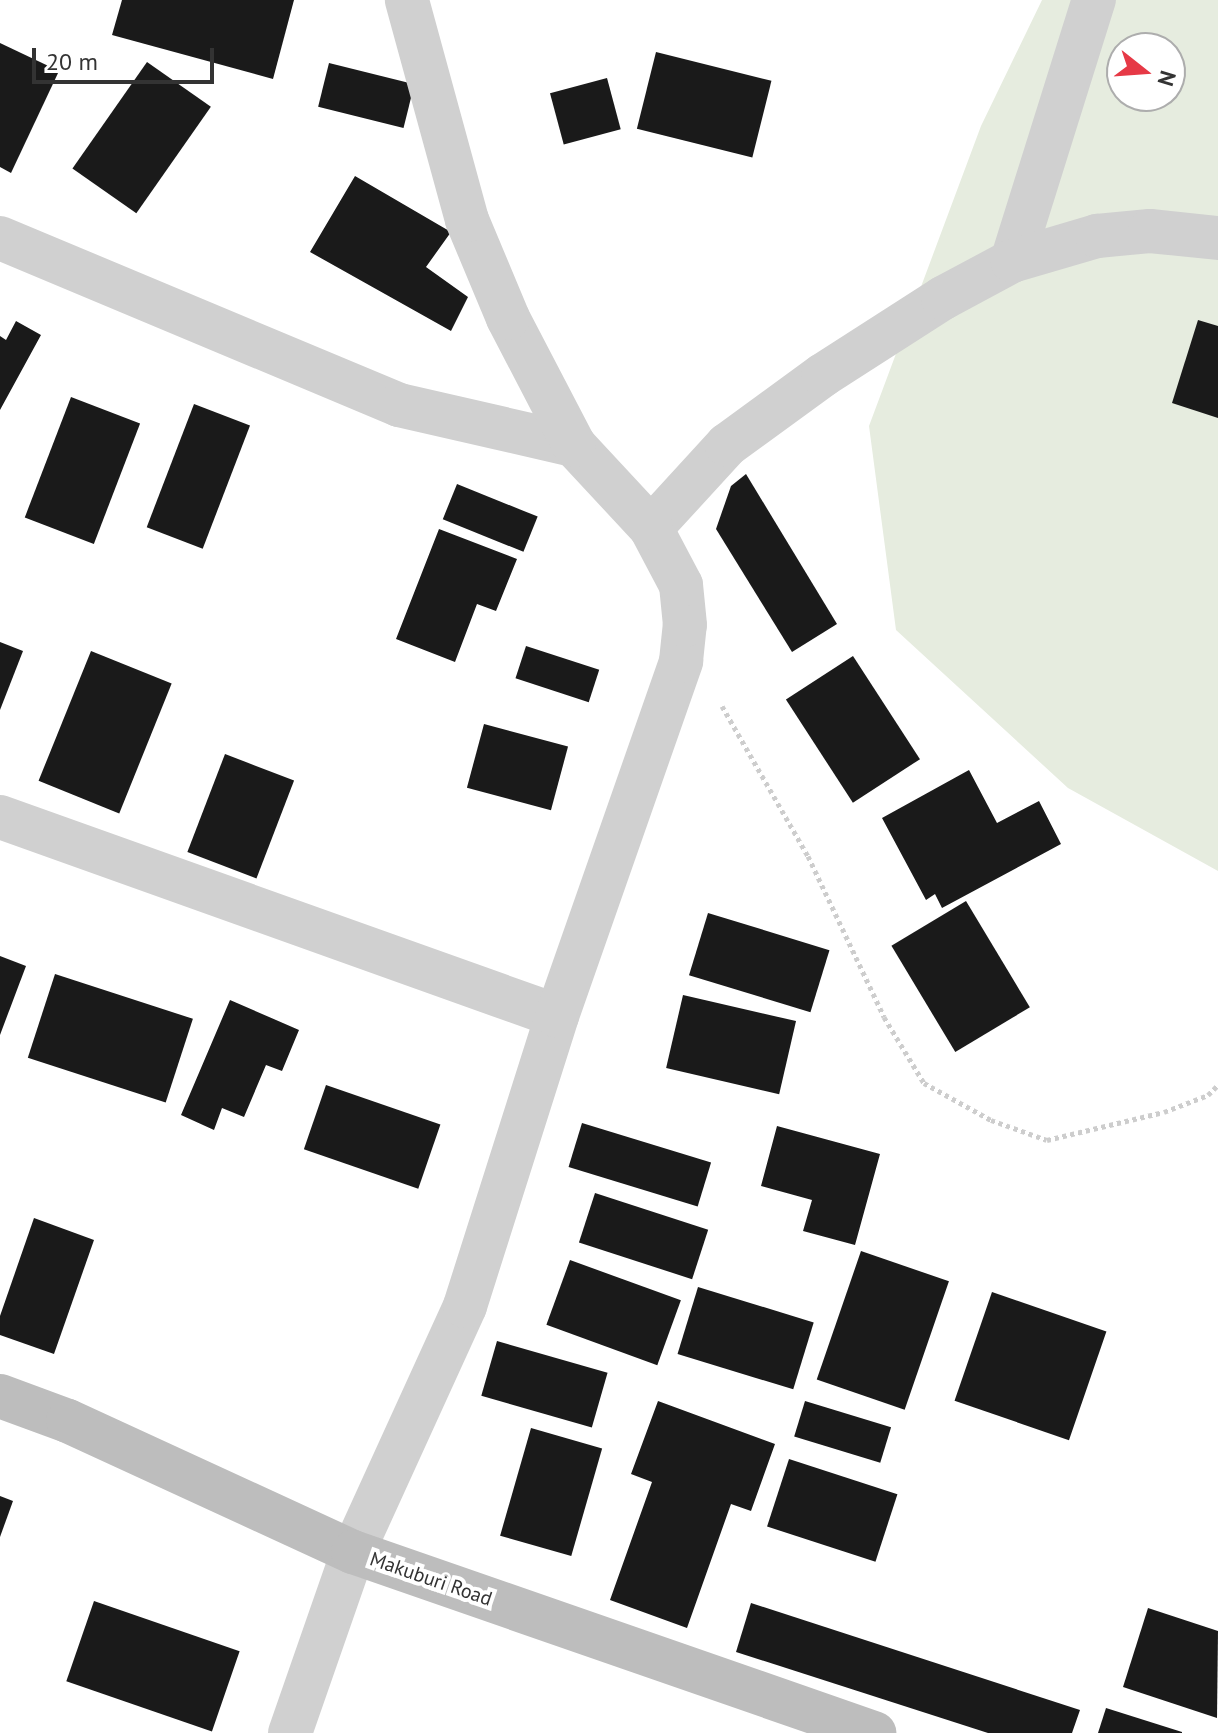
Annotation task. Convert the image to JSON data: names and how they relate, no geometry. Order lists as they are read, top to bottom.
{
  "streets": {
    "street": ["Makuburi Road"]
  },
  "scale_bar": "20 m",
  "north": "right"
}
